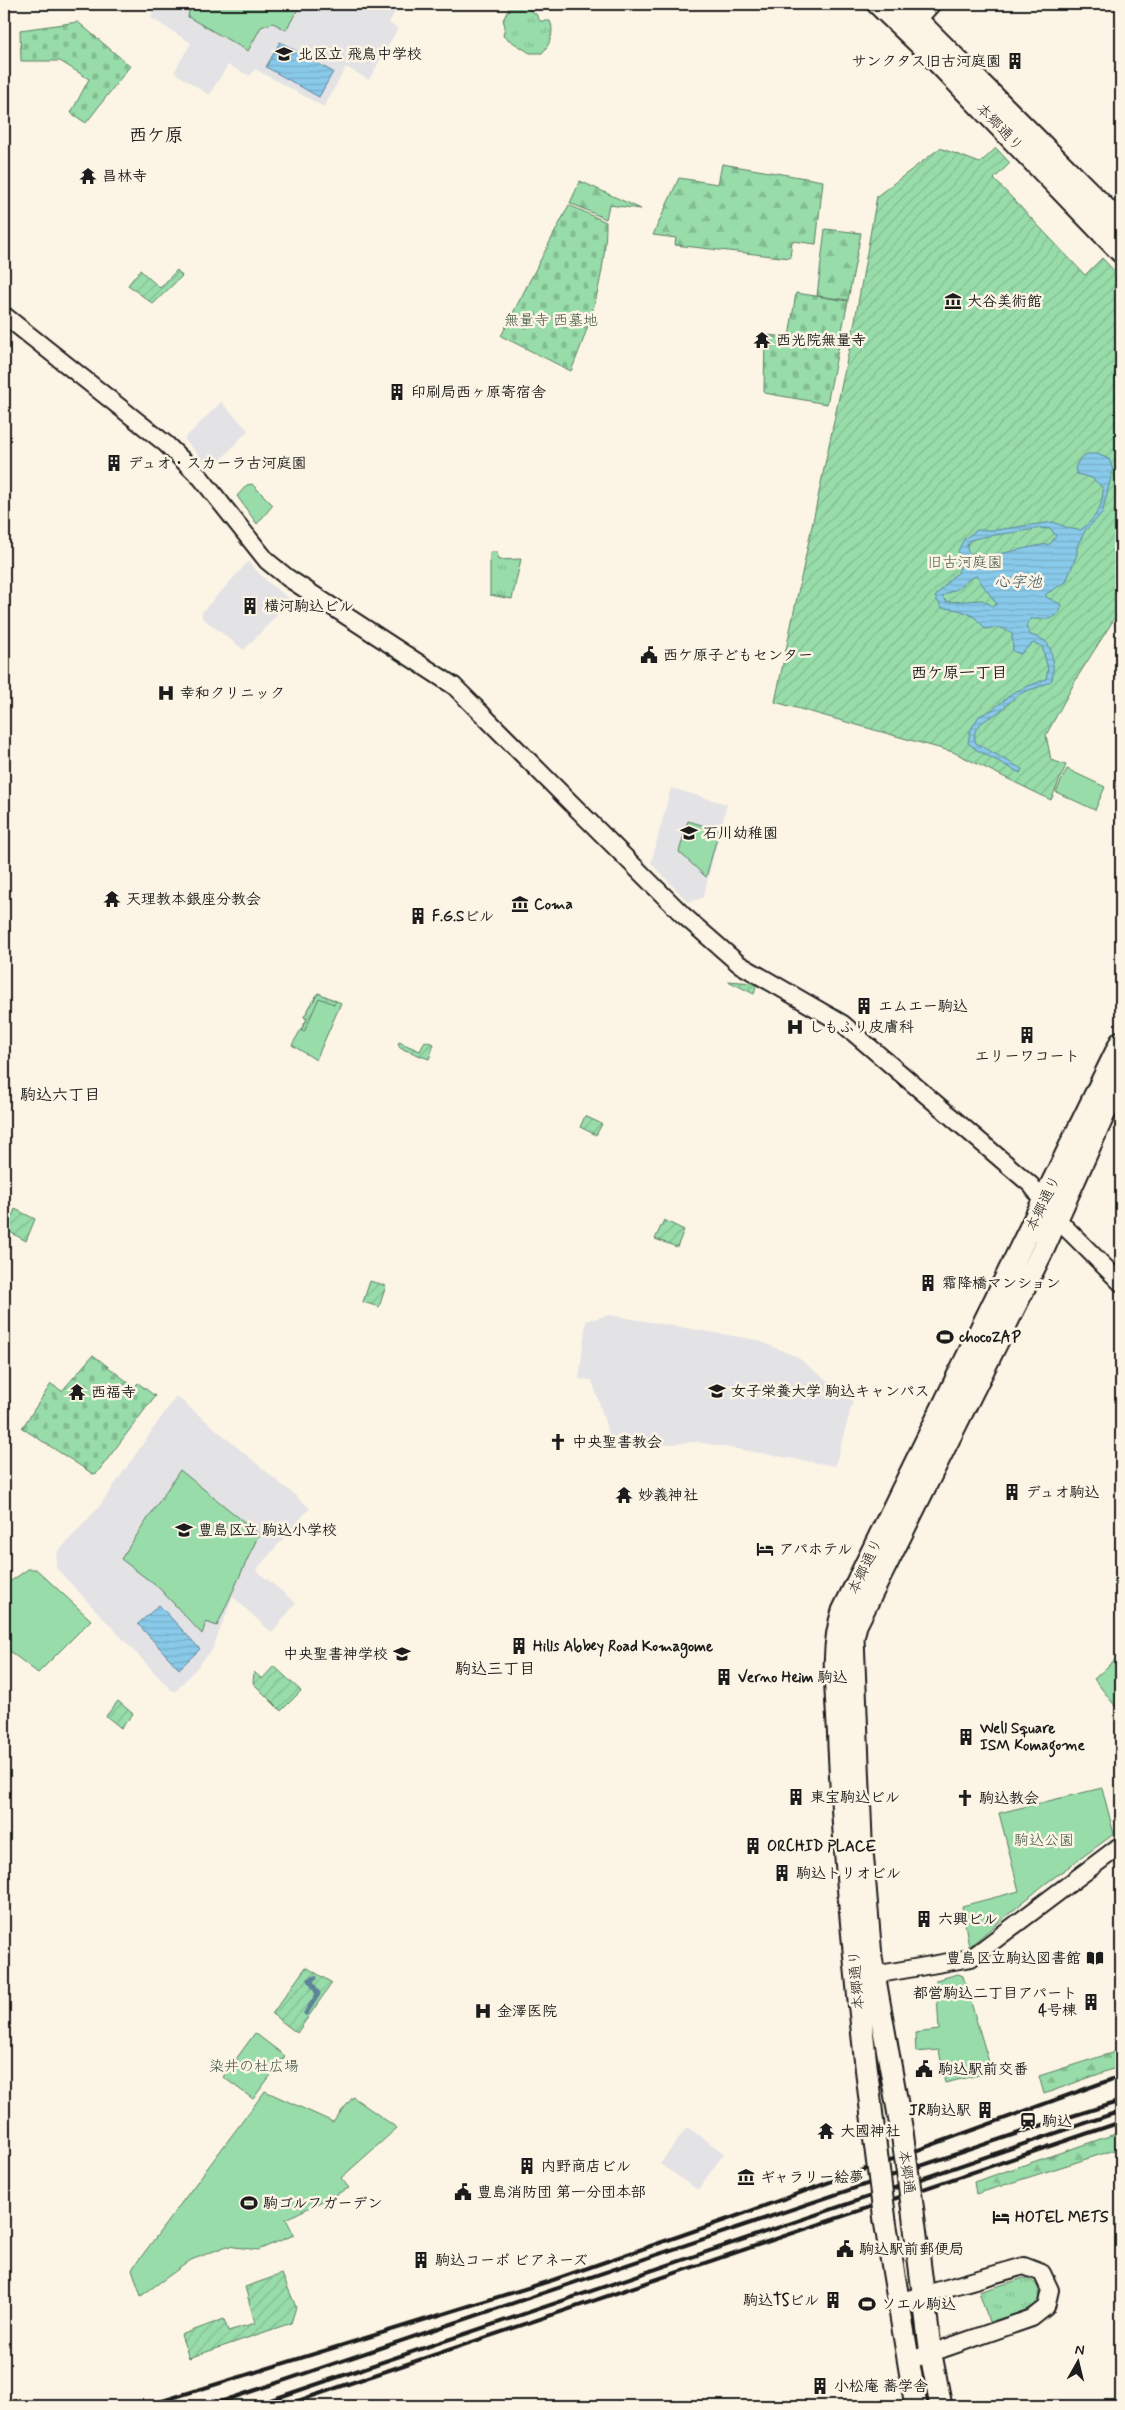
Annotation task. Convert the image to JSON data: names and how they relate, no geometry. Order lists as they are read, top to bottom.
{
  "streets": {
    "main road": ["本郷通り", "本郷通"]
  },
  "crossings": [
    ["本郷通り", "本郷通"]
  ],
  "districts": [
    "西ケ原",
    "西ケ原一丁目",
    "駒込六丁目",
    "駒込三丁目"
  ],
  "water": ["心字池"],
  "parks": [
    "無量寺 西墓地",
    "旧古河庭園",
    "駒込公園",
    "染井の杜広場"
  ],
  "places": {
    "school or university": [
      "北区立 飛鳥中学校",
      "石川幼稚園",
      "女子栄養大学 駒込キャンパス",
      "豊島区立 駒込小学校",
      "中央聖書神学校"
    ],
    "building": [
      "サンクタス旧古河庭園",
      "印刷局西ヶ原寄宿舎",
      "デュオ・スカーラ古河庭園",
      "横河駒込ビル",
      "F.G.Sビル",
      "エムエー駒込",
      "エリーワコート",
      "霜降橋マンション",
      "デュオ駒込",
      "Hills Abbey Road Komagome",
      "Verno Heim 駒込",
      "Well Square ISM Komagome",
      "東宝駒込ビル",
      "ORCHID PLACE",
      "駒込トリオビル",
      "六興ビル",
      "都営駒込二丁目アパート 4号棟",
      "JR駒込駅",
      "内野商店ビル",
      "駒込コーポ ビアネーズ",
      "駒込TSビル",
      "小松庵 蕎学舎"
    ],
    "temple": [
      "昌林寺",
      "西光院無量寺",
      "天理教本銀座分教会",
      "西福寺",
      "妙義神社",
      "大國神社"
    ],
    "museum": ["大谷美術館", "Coma", "ギャラリー絵夢"],
    "public building": [
      "西ケ原子どもセンター",
      "駒込駅前交番",
      "豊島消防団 第一分団本部",
      "駒込駅前郵便局"
    ],
    "hospital": ["幸和クリニック", "しもふり皮膚科", "金澤医院"],
    "sports": ["chocoZAP", "駒ゴルフガーデン", "ソエル駒込"],
    "church": ["中央聖書教会", "駒込教会"],
    "hotel": ["アパホテル", "HOTEL METS"],
    "library": ["豊島区立駒込図書館"],
    "station": ["駒込"]
  },
  "north": "top"
}
